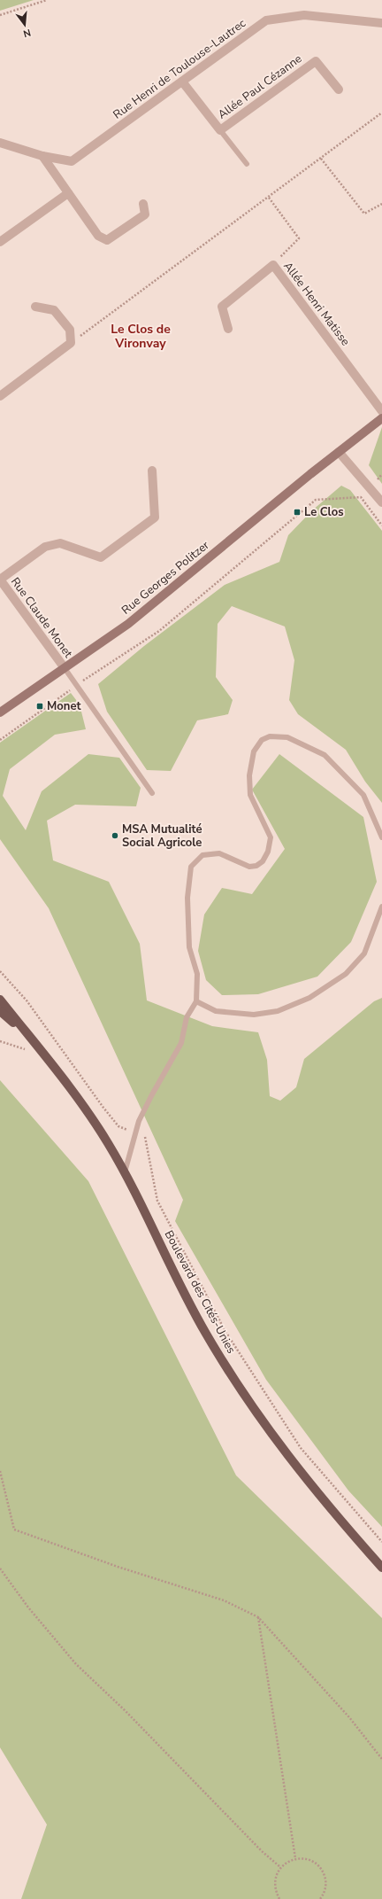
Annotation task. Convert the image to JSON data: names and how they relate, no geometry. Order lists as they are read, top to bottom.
{
  "streets": {
    "main road": ["Boulevard des Cités-Unies"],
    "street": [
      "Rue Henri de Toulouse-Lautrec",
      "Allée Paul Cézanne",
      "Allée Henri Matisse",
      "Rue Georges Politzer",
      "Rue Claude Monet"
    ]
  },
  "crossings": [
    ["Rue Henri de Toulouse-Lautrec", "Allée Paul Cézanne"],
    ["Rue Georges Politzer", "Rue Claude Monet"]
  ],
  "districts": ["Le Clos de Vironvay"],
  "places": {
    "transit": ["Le Clos", "Monet"],
    "other": ["MSA Mutualité Social Agricole"]
  },
  "north": "bottom"
}
